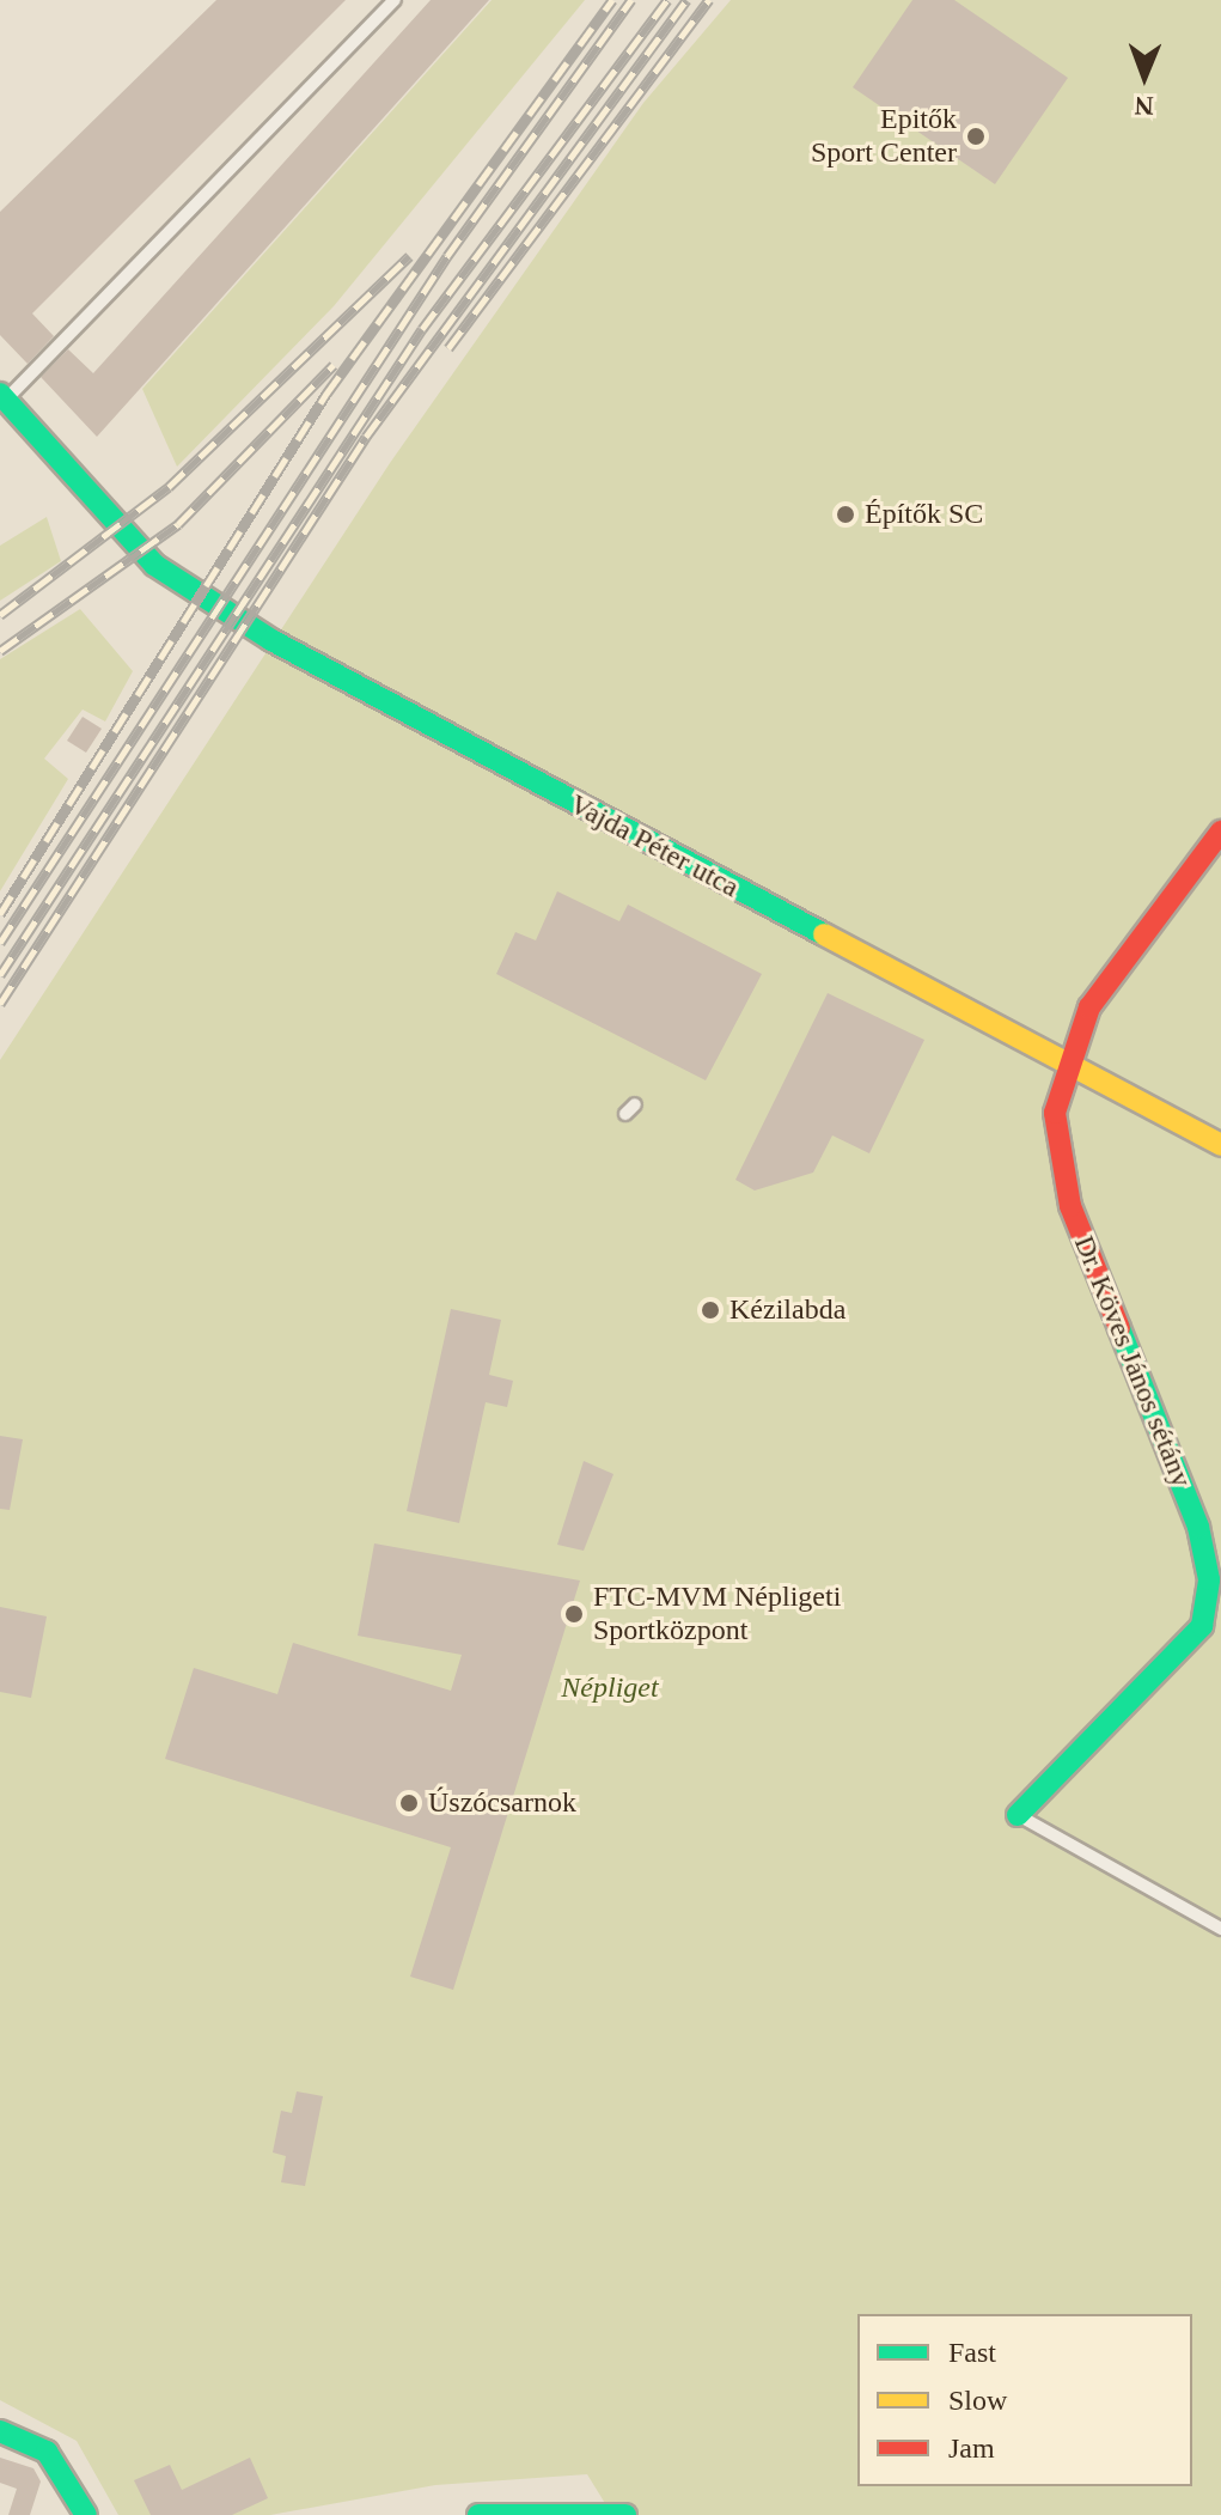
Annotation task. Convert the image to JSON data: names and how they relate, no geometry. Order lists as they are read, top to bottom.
{
  "streets": {
    "street": ["Vajda Péter utca", "Dr. Köves János sétány"]
  },
  "crossings": [
    ["Vajda Péter utca", "Dr. Köves János sétány"]
  ],
  "parks": ["Népliget"],
  "places": [
    "Epitők Sport Center",
    "Építők SC",
    "Kézilabda",
    "FTC-MVM Népligeti Sportközpont",
    "Úszócsarnok"
  ],
  "legend": ["Fast", "Slow", "Jam"],
  "north": "bottom"
}
